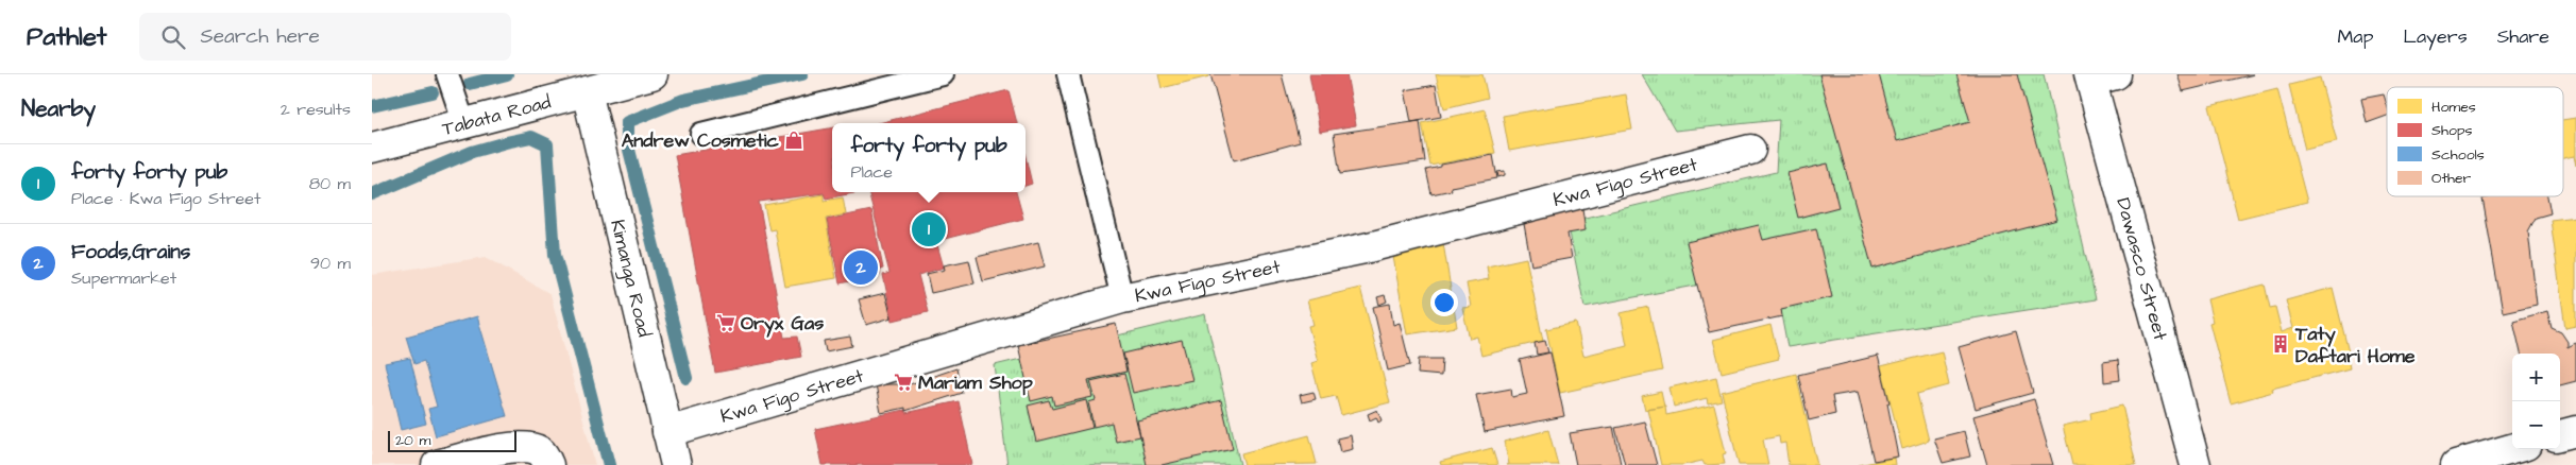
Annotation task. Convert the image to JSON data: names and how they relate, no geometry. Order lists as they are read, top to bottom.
{
  "streets": {
    "street": [
      "Tabata Road",
      "Kwa Figo Street",
      "Dawasco Street",
      "Kimanga Road"
    ]
  },
  "crossings": [
    ["Tabata Road", "Kimanga Road"],
    ["Kwa Figo Street", "Kimanga Road"]
  ],
  "places": {
    "shop": ["Andrew Cosmetic"],
    "supermarket": ["Oryx Gas", "Mariam Shop"],
    "building": ["Taty Daftari Home"]
  },
  "legend": [
    "Homes",
    "Shops",
    "Schools",
    "Other"
  ],
  "scale_bar": "20 m",
  "page": {
    "header": "Pathlet",
    "search": "Search here",
    "nav": ["Map", "Layers", "Share"],
    "heading": ["Nearby", "2 results"],
    "popup": ["forty forty pub", "Place"],
    "list": [
      {
        "mark": "1",
        "name": "forty forty pub",
        "note": "Place · Kwa Figo Street",
        "value": "80 m"
      },
      {
        "mark": "2",
        "name": "Foods,Grains",
        "note": "Supermarket",
        "value": "90 m"
      }
    ],
    "pins": ["1", "2"],
    "map_buttons": ["+", "−"],
    "scale": "20 m"
  }
}
